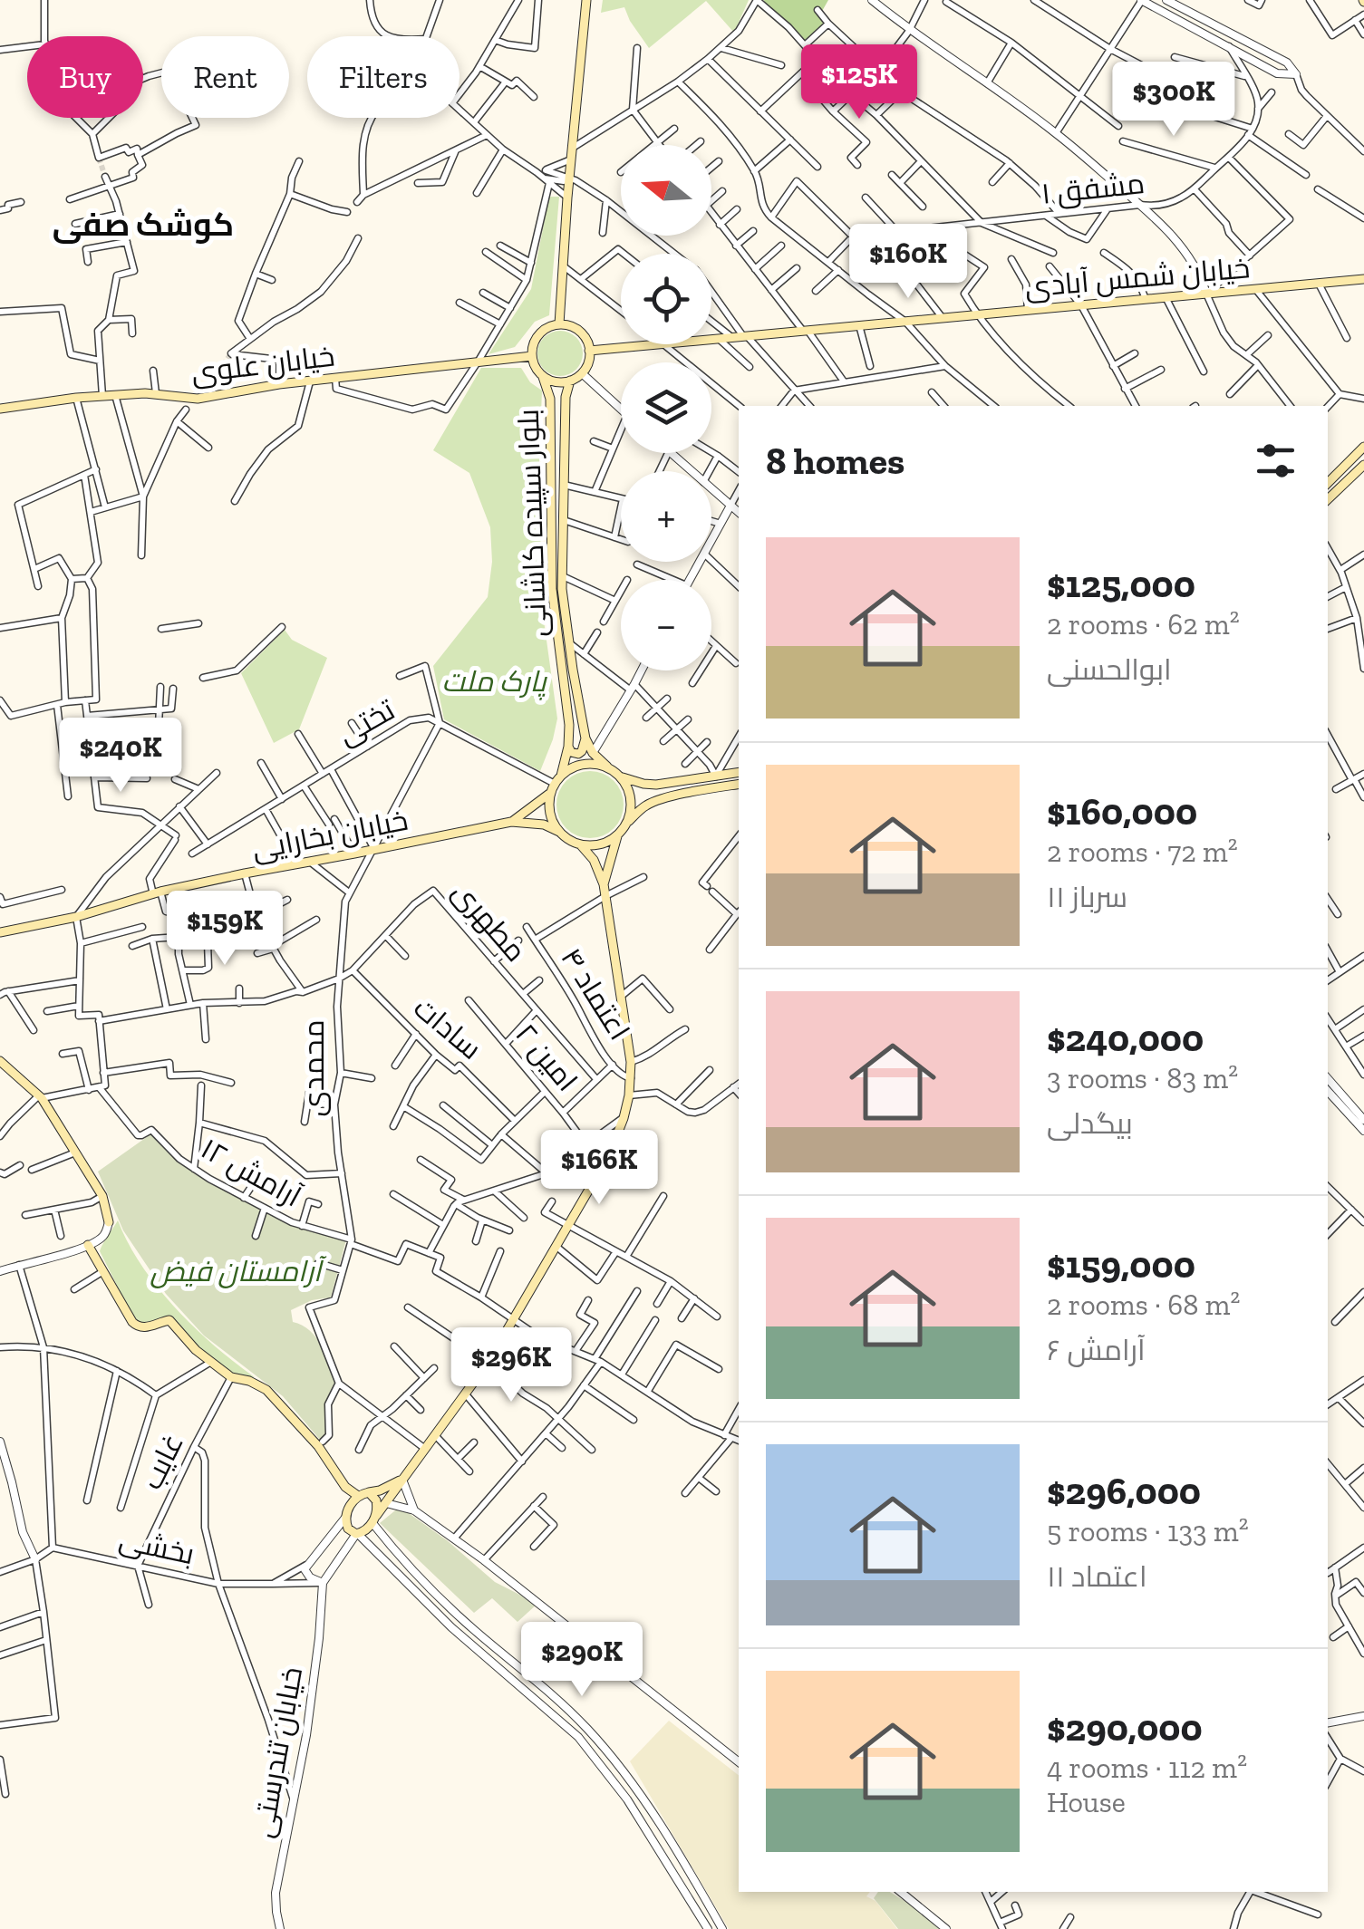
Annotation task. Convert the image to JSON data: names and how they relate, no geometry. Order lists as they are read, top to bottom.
{
  "streets": {
    "main road": [
      "خیابان شمس آبادی",
      "خیابان علوی",
      "بلوار سپیده کاشانی",
      "خیابان بخارایی"
    ],
    "street": [
      "مشفق ۱",
      "تختی",
      "مطهری",
      "اعتماد ۴",
      "سادات",
      "امین ۲",
      "محمدی",
      "آرامش ۱۲",
      "غایب",
      "بخشی",
      "خیابان تندرستی"
    ]
  },
  "crossings": [
    ["خیابان شمس آبادی", "خیابان علوی"],
    ["خیابان شمس آبادی", "بلوار سپیده کاشانی"],
    ["خیابان علوی", "بلوار سپیده کاشانی"],
    ["بلوار سپیده کاشانی", "تختی"],
    ["بلوار سپیده کاشانی", "خیابان بخارایی"],
    ["تختی", "خیابان بخارایی"],
    ["تختی", "محمدی"],
    ["خیابان بخارایی", "محمدی"],
    ["مطهری", "سادات"],
    ["مطهری", "محمدی"],
    ["محمدی", "آرامش ۱۲"],
    ["غایب", "بخشی"],
    ["بخشی", "خیابان تندرستی"]
  ],
  "districts": ["کوشک صفی"],
  "parks": ["پارک ملت", "آرامستان فیض"],
  "north": "left",
  "page": {
    "chip": ["Buy", "Rent", "Filters"],
    "price": [
      "$125K",
      "$300K",
      "$160K",
      "$240K",
      "$159K",
      "$166K",
      "$296K",
      "$290K"
    ],
    "map_buttons": ["+", "−"],
    "heading": "8 homes",
    "list": [
      {
        "name": "$125,000",
        "note": "2 rooms · 62 m² · ابوالحسنی"
      },
      {
        "name": "$160,000",
        "note": "2 rooms · 72 m² · سرباز ۱۱"
      },
      {
        "name": "$240,000",
        "note": "3 rooms · 83 m² · بیگدلی"
      },
      {
        "name": "$159,000",
        "note": "2 rooms · 68 m² · آرامش ۶"
      },
      {
        "name": "$296,000",
        "note": "5 rooms · 133 m² · اعتماد ۱۱"
      },
      {
        "name": "$290,000",
        "note": "4 rooms · 112 m² · House"
      }
    ]
  }
}
